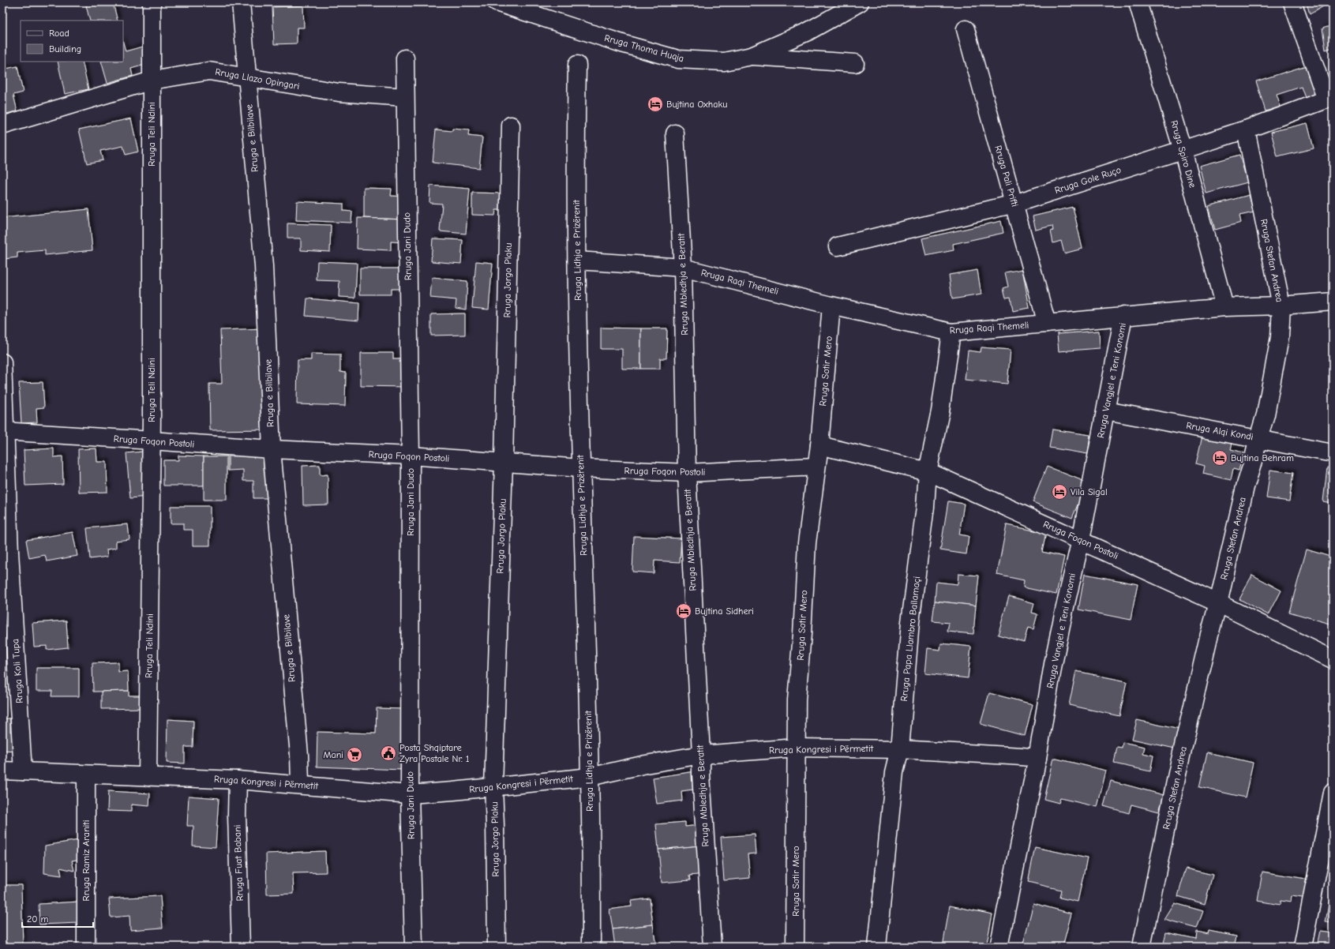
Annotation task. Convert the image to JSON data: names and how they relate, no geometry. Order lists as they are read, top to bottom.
{
  "streets": {
    "street": [
      "Rruga Thoma Huaja",
      "Rruga Llazo Opingari",
      "Rruga Teli Ndini",
      "Rruga e Bilbilave",
      "Rruga Spiro Dine",
      "Rruga Pali Prifti",
      "Rruga Gole Ruço",
      "Rruga Jani Dudo",
      "Rruga Lidhja e Prizërenit",
      "Rruga Stefan Andrea",
      "Rruga Jorgo Plaku",
      "Rruga Raqi Themeli",
      "Rruga Mbledhja e Beratit",
      "Rruga Sotir Mero",
      "Rruga Vangjel e Teni Konomi",
      "Rruga Alqi Kondi",
      "Rruga Foqon Postoli",
      "Rruga Papa Llambro Ballamaçi",
      "Rruga Koli Tupa",
      "Rruga Kongresi i Përmetit",
      "Rruga Ramiz Araniti",
      "Rruga Fuat Babani"
    ]
  },
  "crossings": [
    ["Rruga Llazo Opingari", "Rruga Teli Ndini"],
    ["Rruga Llazo Opingari", "Rruga e Bilbilave"],
    ["Rruga Llazo Opingari", "Rruga Jani Dudo"],
    ["Rruga Teli Ndini", "Rruga Foqon Postoli"],
    ["Rruga Teli Ndini", "Rruga Kongresi i Përmetit"],
    ["Rruga e Bilbilave", "Rruga Foqon Postoli"],
    ["Rruga e Bilbilave", "Rruga Kongresi i Përmetit"],
    ["Rruga Spiro Dine", "Rruga Gole Ruço"],
    ["Rruga Spiro Dine", "Rruga Raqi Themeli"],
    ["Rruga Pali Prifti", "Rruga Gole Ruço"],
    ["Rruga Pali Prifti", "Rruga Raqi Themeli"],
    ["Rruga Gole Ruço", "Rruga Stefan Andrea"],
    ["Rruga Jani Dudo", "Rruga Foqon Postoli"],
    ["Rruga Jani Dudo", "Rruga Kongresi i Përmetit"],
    ["Rruga Lidhja e Prizërenit", "Rruga Raqi Themeli"],
    ["Rruga Lidhja e Prizërenit", "Rruga Foqon Postoli"],
    ["Rruga Lidhja e Prizërenit", "Rruga Kongresi i Përmetit"],
    ["Rruga Stefan Andrea", "Rruga Raqi Themeli"],
    ["Rruga Stefan Andrea", "Rruga Alqi Kondi"],
    ["Rruga Stefan Andrea", "Rruga Foqon Postoli"],
    ["Rruga Jorgo Plaku", "Rruga Foqon Postoli"],
    ["Rruga Jorgo Plaku", "Rruga Kongresi i Përmetit"],
    ["Rruga Raqi Themeli", "Rruga Mbledhja e Beratit"],
    ["Rruga Raqi Themeli", "Rruga Sotir Mero"],
    ["Rruga Raqi Themeli", "Rruga Vangjel e Teni Konomi"],
    ["Rruga Raqi Themeli", "Rruga Papa Llambro Ballamaçi"],
    ["Rruga Mbledhja e Beratit", "Rruga Foqon Postoli"],
    ["Rruga Mbledhja e Beratit", "Rruga Kongresi i Përmetit"],
    ["Rruga Sotir Mero", "Rruga Foqon Postoli"],
    ["Rruga Sotir Mero", "Rruga Kongresi i Përmetit"],
    ["Rruga Vangjel e Teni Konomi", "Rruga Alqi Kondi"],
    ["Rruga Vangjel e Teni Konomi", "Rruga Foqon Postoli"],
    ["Rruga Vangjel e Teni Konomi", "Rruga Kongresi i Përmetit"],
    ["Rruga Foqon Postoli", "Rruga Papa Llambro Ballamaçi"],
    ["Rruga Foqon Postoli", "Rruga Koli Tupa"],
    ["Rruga Papa Llambro Ballamaçi", "Rruga Kongresi i Përmetit"],
    ["Rruga Koli Tupa", "Rruga Kongresi i Përmetit"],
    ["Rruga Kongresi i Përmetit", "Rruga Ramiz Araniti"],
    ["Rruga Kongresi i Përmetit", "Rruga Fuat Babani"]
  ],
  "places": {
    "hotel": [
      "Bujtina Oxhaku",
      "Bujtina Behram",
      "Vila Sigal",
      "Bujtina Sidheri"
    ],
    "public building": ["Posta Shqiptare Zyra Postale Nr. 1"],
    "supermarket": ["Mani"]
  },
  "legend": ["Road", "Building"],
  "scale_bar": "20 m"
}
